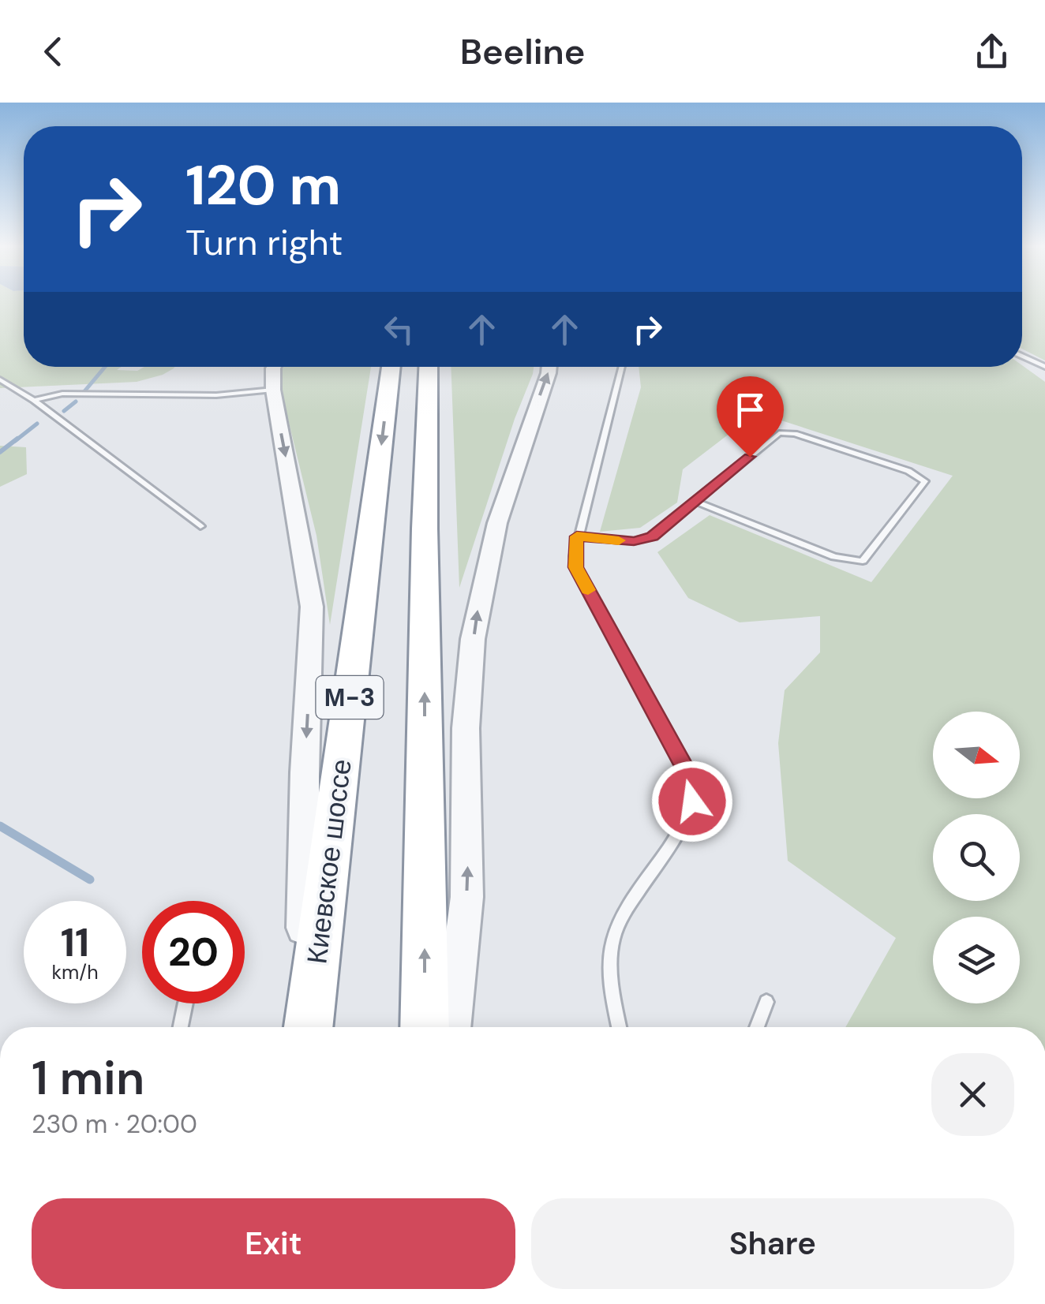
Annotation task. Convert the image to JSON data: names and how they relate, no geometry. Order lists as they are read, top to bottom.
{
  "streets": {
    "highway": ["М-3", "Киевское шоссе"]
  },
  "north": "right",
  "page": {
    "header": "Beeline",
    "turn": ["120 m", "Turn right"],
    "speed": "11 km/h",
    "limit": "20",
    "heading": ["1 min", "230 m · 20:00"],
    "buttons": ["Exit", "Share"]
  }
}
